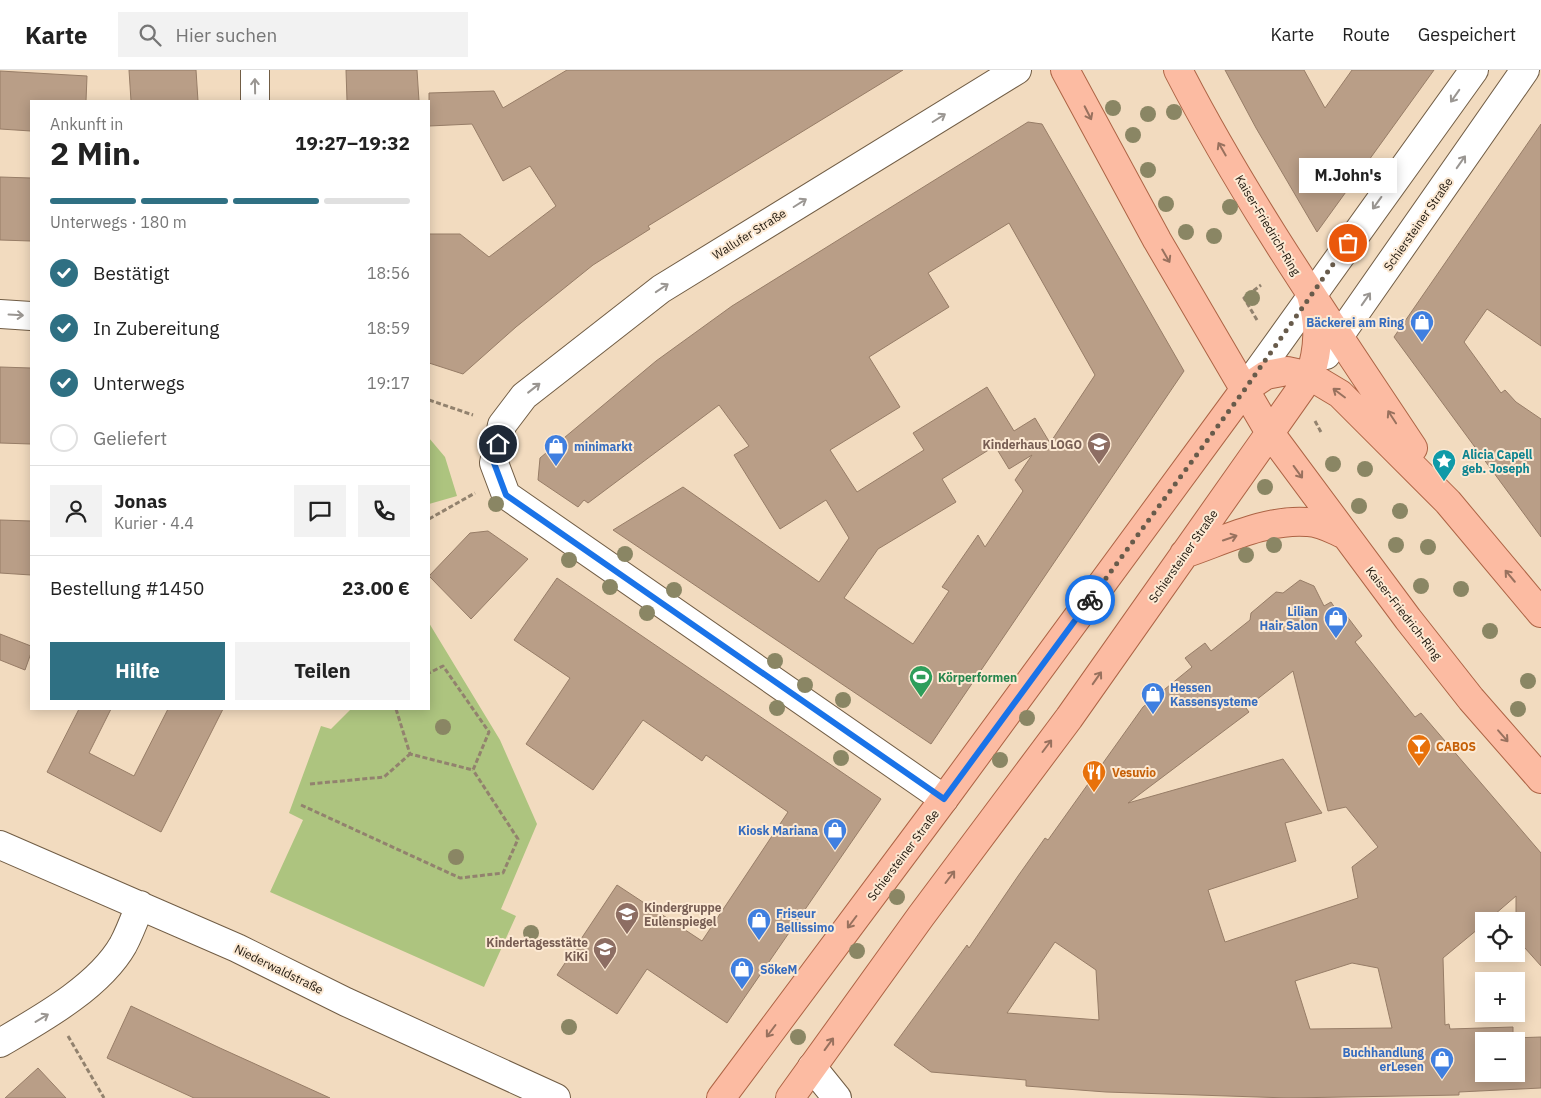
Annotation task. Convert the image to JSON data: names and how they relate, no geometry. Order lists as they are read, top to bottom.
{
  "streets": {
    "main road": ["Schiersteiner Straße", "Kaiser-Friedrich-Ring"],
    "street": ["Wallufer Straße", "Niederwaldstraße"]
  },
  "crossings": [
    ["Schiersteiner Straße", "Kaiser-Friedrich-Ring"],
    ["Schiersteiner Straße", "Wallufer Straße"]
  ],
  "places": {
    "other": ["M.John's"],
    "shop": [
      "Bäckerei am Ring",
      "minimarkt",
      "Lilian Hair Salon",
      "Hessen Kassensysteme",
      "Kiosk Mariana",
      "Friseur Bellissimo",
      "SökeM",
      "Buchhandlung erLesen"
    ],
    "school or university": ["Kinderhaus LOGO", "Kindergruppe Eulenspiegel", "Kindertagesstätte KiKi"],
    "place": ["Alicia Capell geb. Joseph"],
    "sports": ["Körperformen"],
    "bar": ["CABOS"],
    "restaurant": ["Vesuvio"]
  },
  "page": {
    "header": "Karte",
    "search": "Hier suchen",
    "nav": ["Karte", "Route", "Gespeichert"],
    "heading": ["2 Min.", "Ankunft in", "19:27–19:32"],
    "panel": [
      "Jonas",
      "Kurier · 4.4",
      "Bestellung #1450",
      "23.00 €"
    ],
    "bubble": "M.John's",
    "bar": "Unterwegs · 180 m",
    "list": [
      ["Bestätigt", "18:56"],
      ["In Zubereitung", "18:59"],
      ["Unterwegs", "19:17"],
      "Geliefert"
    ],
    "buttons": ["Hilfe", "Teilen"],
    "map_buttons": ["+", "−"]
  }
}
